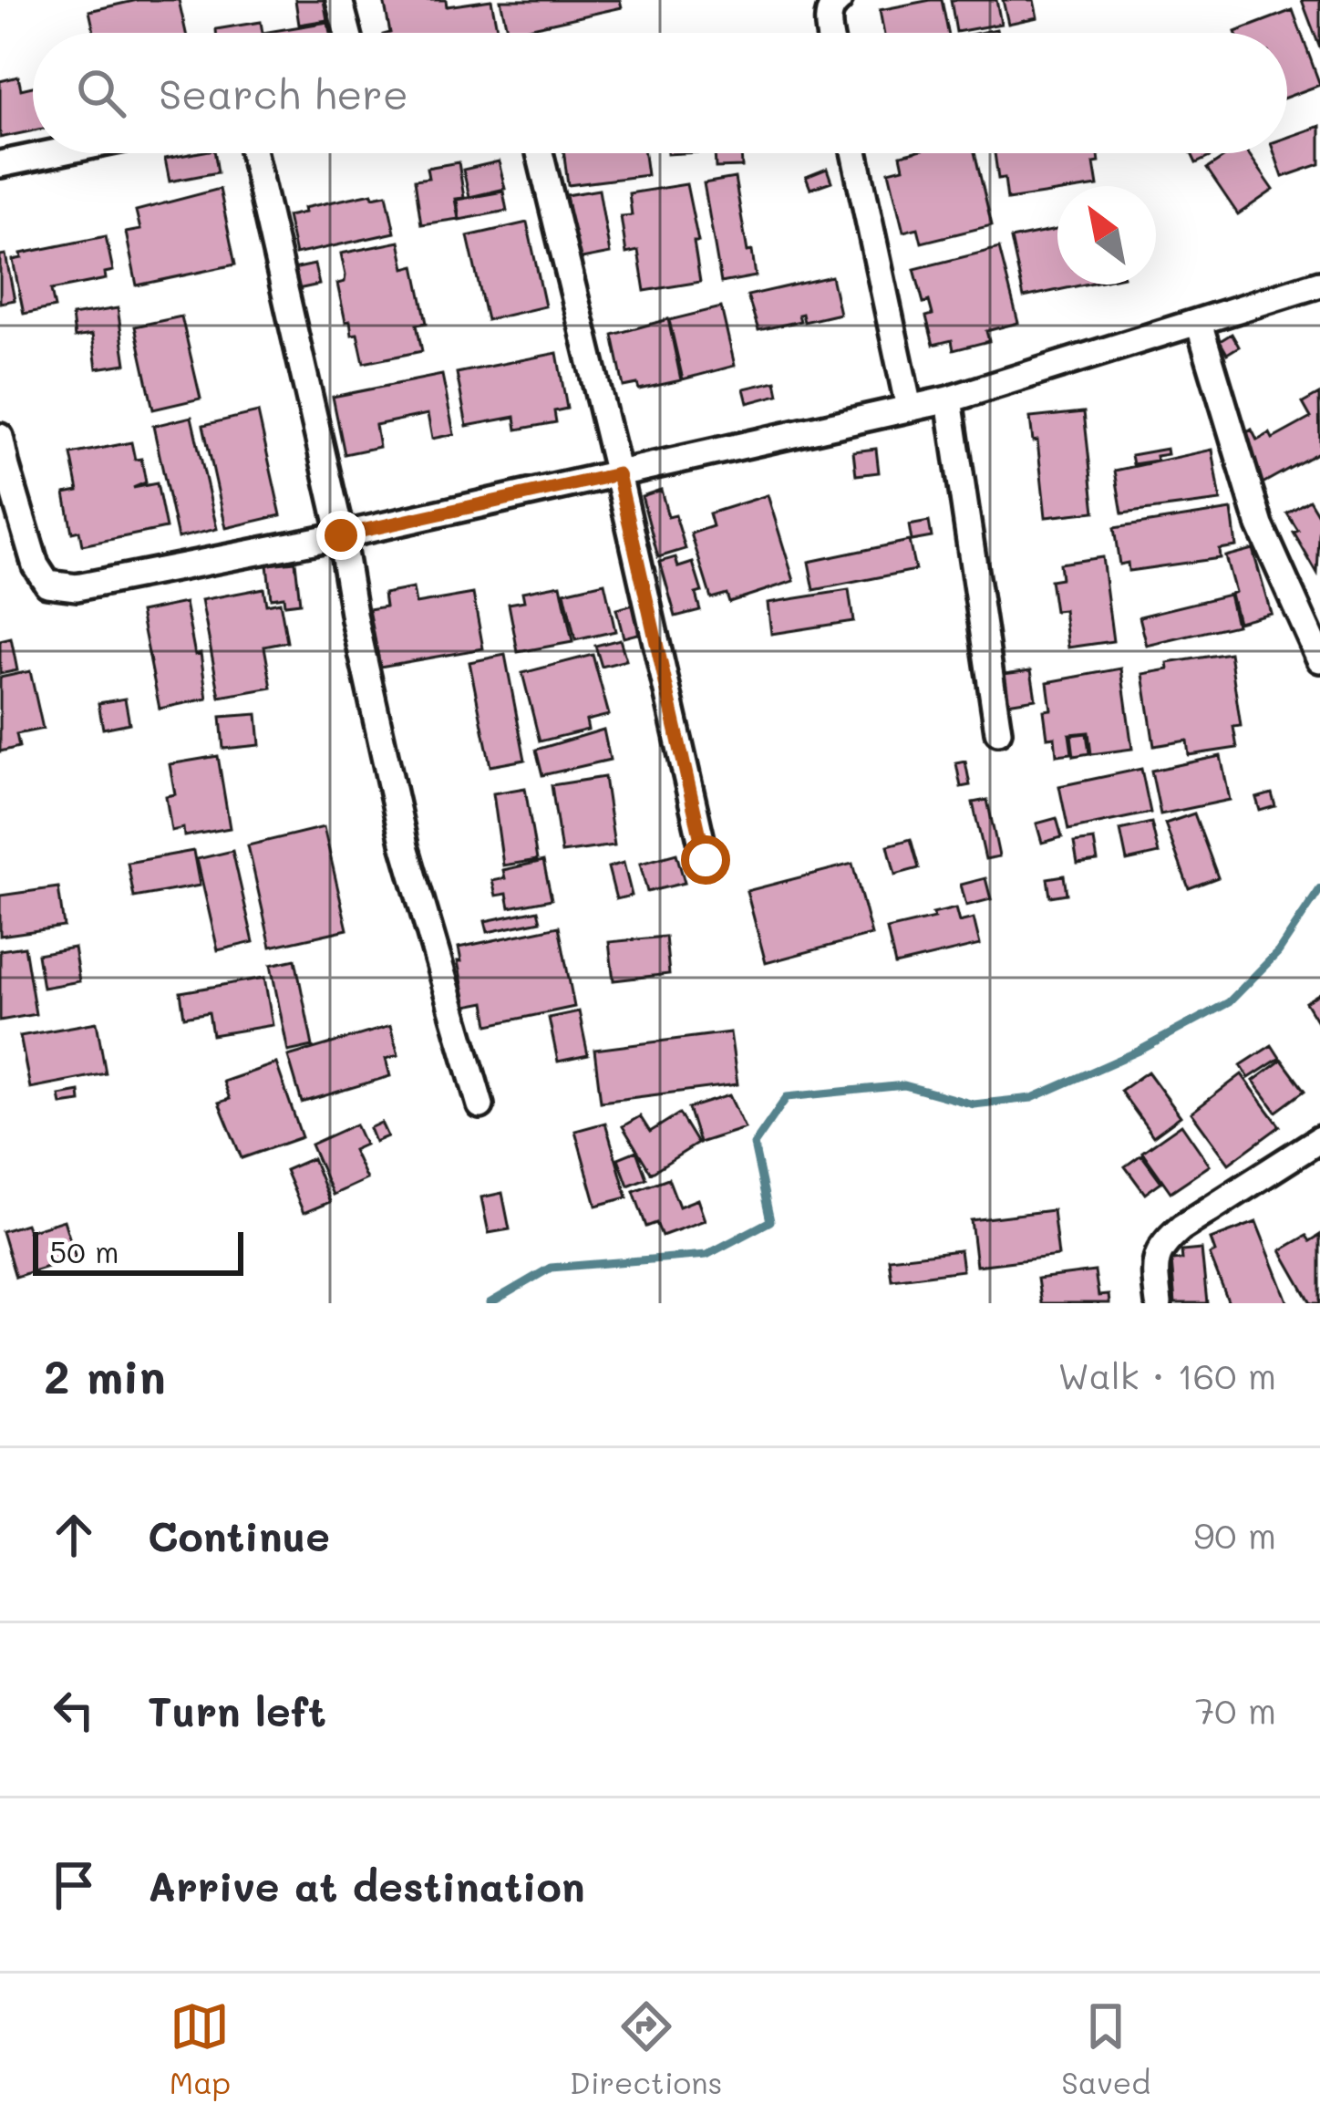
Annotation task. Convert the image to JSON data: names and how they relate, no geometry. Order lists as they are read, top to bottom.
{
  "scale_bar": "50 m",
  "north": "top left",
  "page": {
    "search": "Search here",
    "scale": "50 m",
    "heading": ["2 min", "Walk · 160 m"],
    "list": [
      ["Continue", "90 m"],
      ["Turn left", "70 m"],
      "Arrive at destination"
    ],
    "nav": ["Map", "Directions", "Saved"]
  }
}
